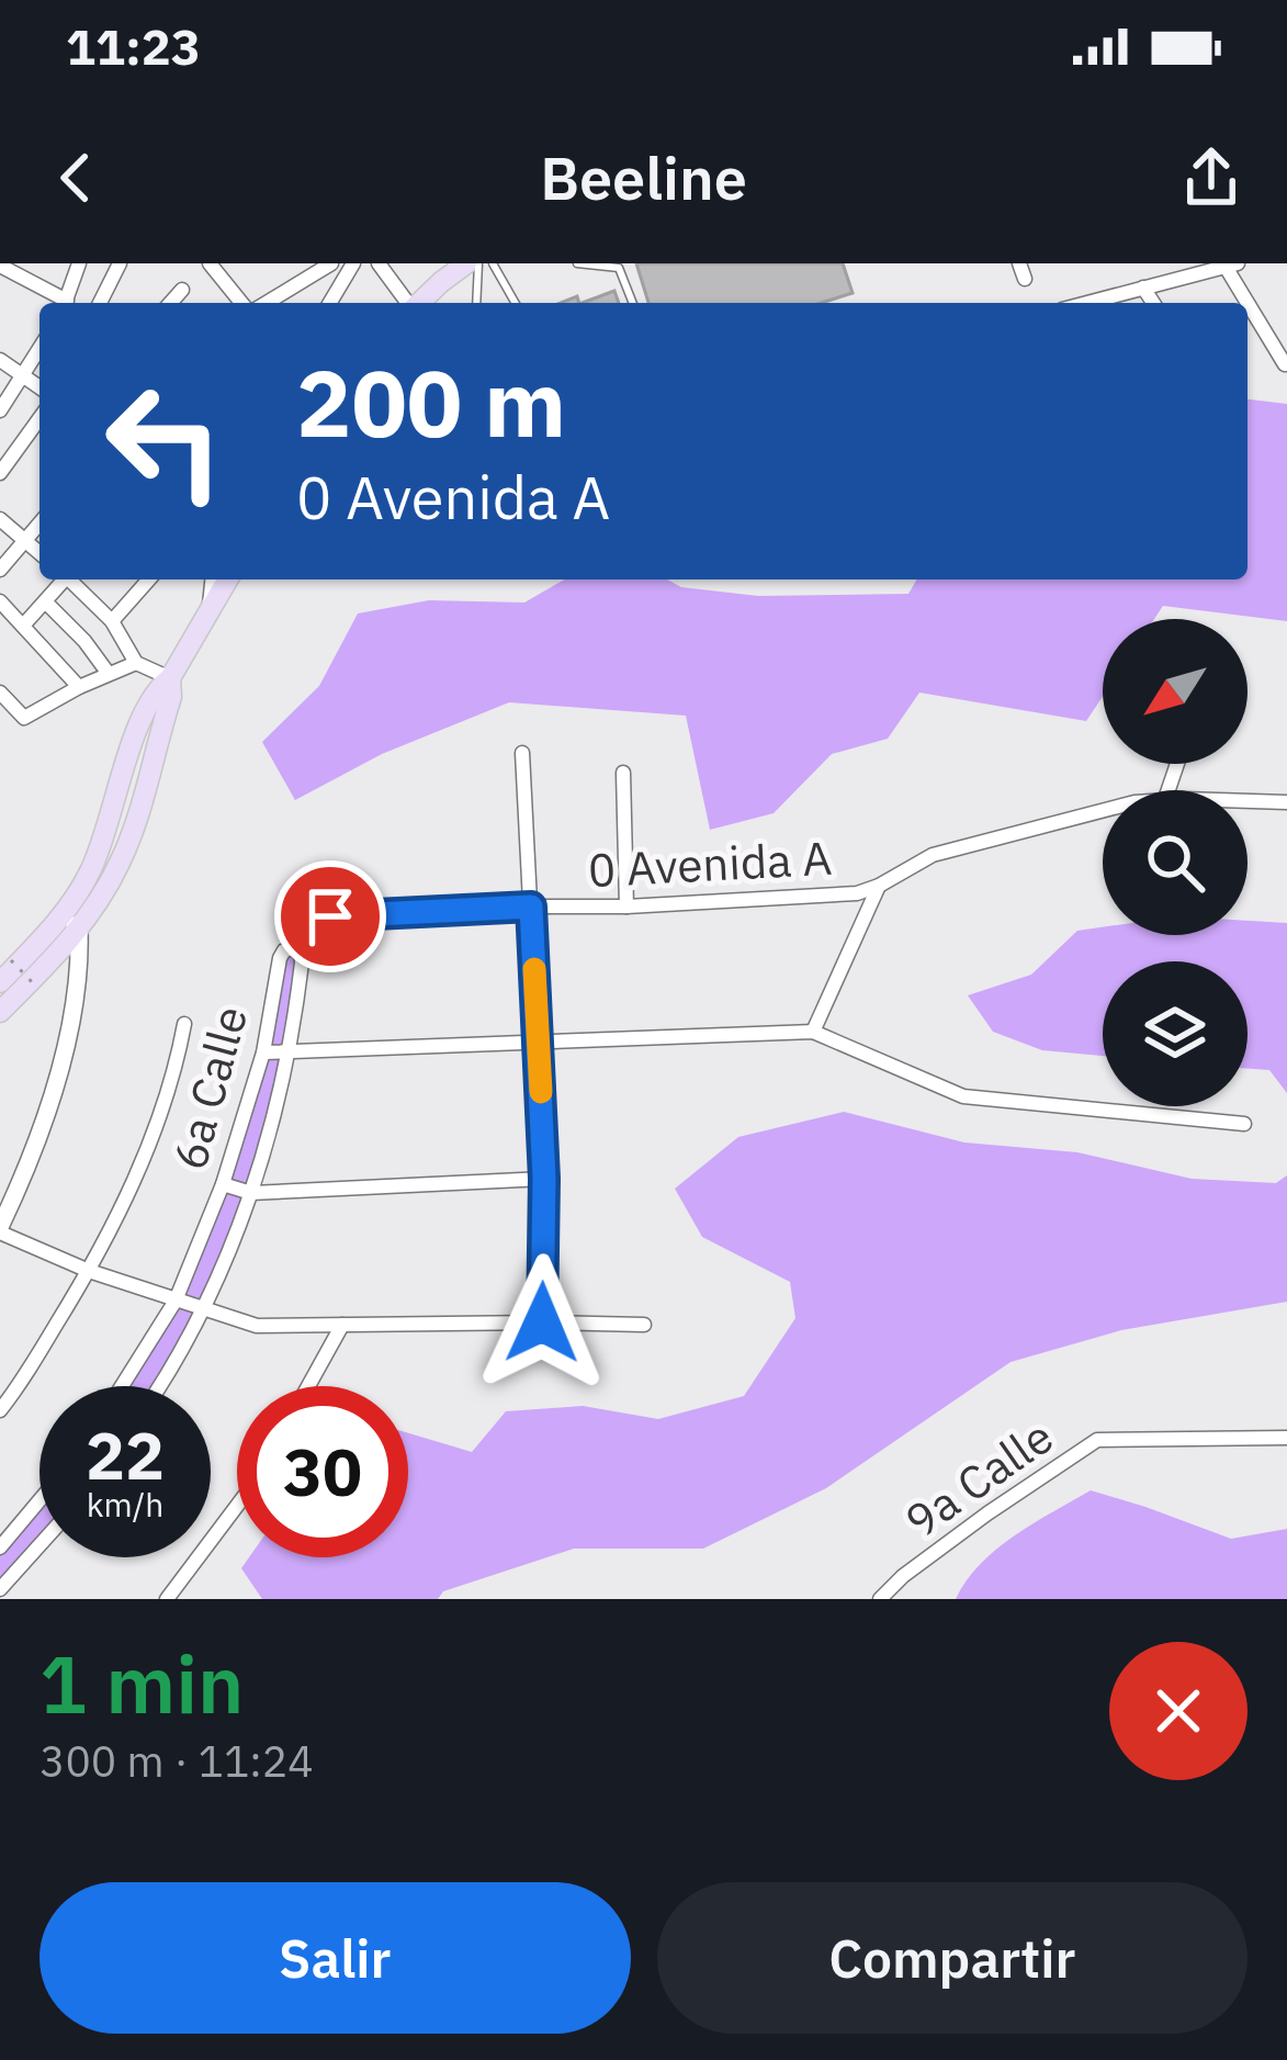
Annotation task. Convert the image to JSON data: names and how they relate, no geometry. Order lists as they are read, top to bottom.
{
  "streets": {
    "street": ["0 Avenida A", "6a Calle", "9a Calle"]
  },
  "crossings": [
    ["0 Avenida A", "6a Calle"]
  ],
  "north": "bottom left",
  "page": {
    "status": "11:23",
    "header": "Beeline",
    "turn": ["200 m", "0 Avenida A"],
    "speed": "22 km/h",
    "limit": "30",
    "heading": ["1 min", "300 m · 11:24"],
    "buttons": ["Salir", "Compartir"]
  }
}
